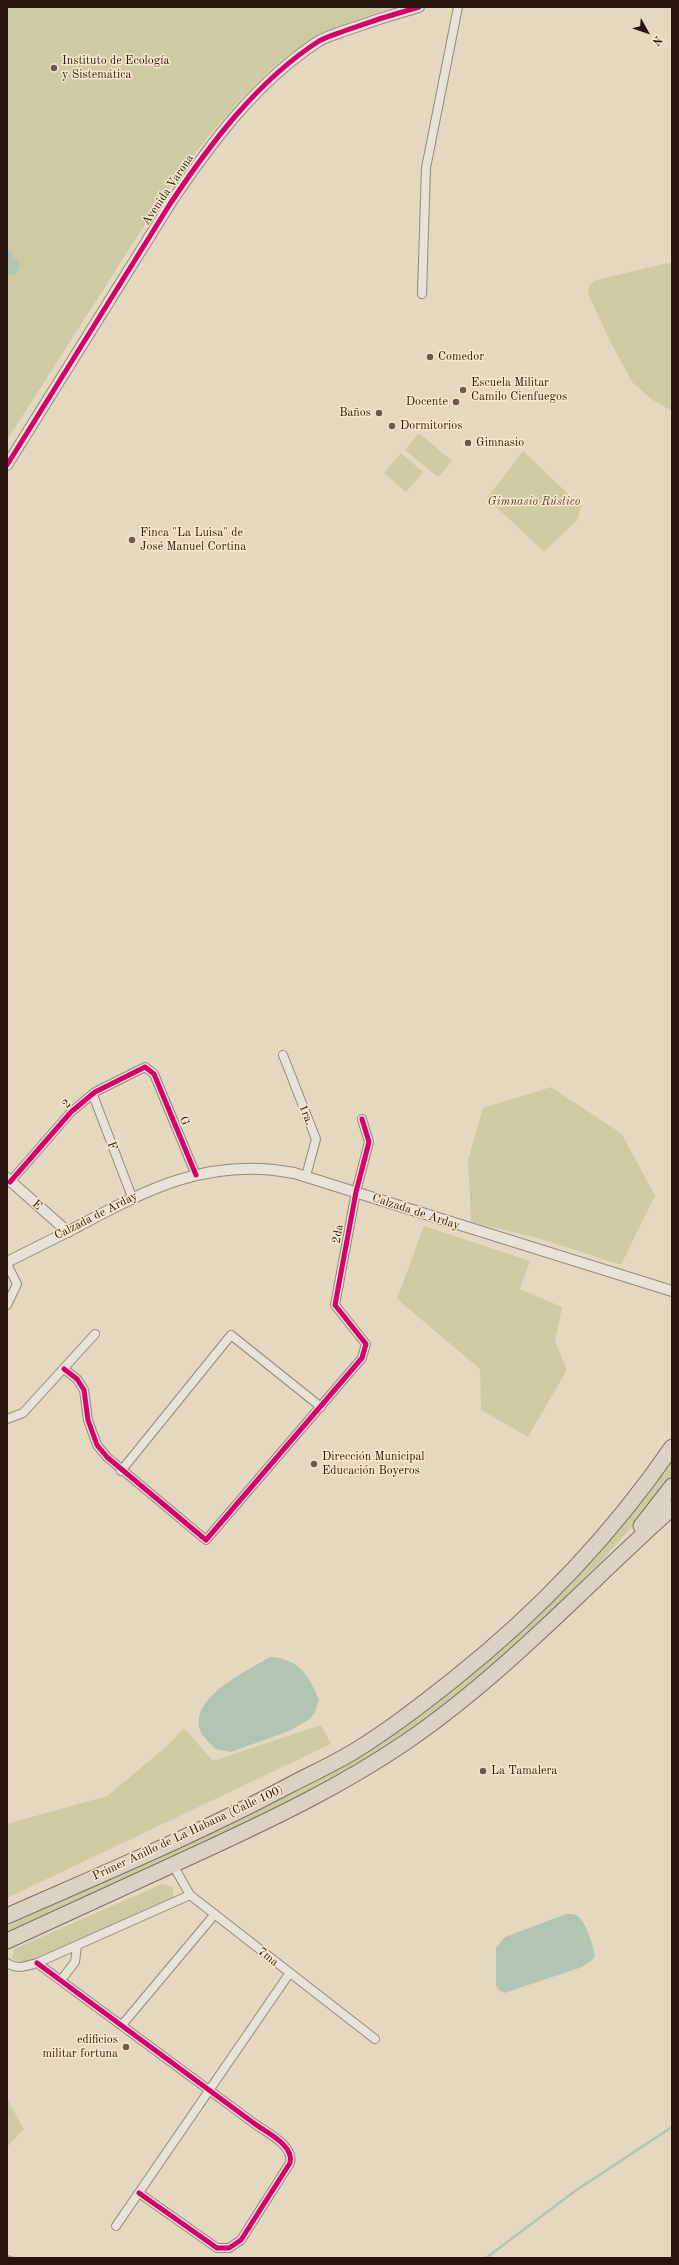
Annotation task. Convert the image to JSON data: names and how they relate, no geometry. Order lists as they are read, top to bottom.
{
  "streets": {
    "highway": ["Primer Anillo de La Habana (Calle 100)"],
    "street": [
      "Avenida Varona",
      "2",
      "1ra.",
      "G",
      "F",
      "E",
      "Calzada de Arday",
      "2da",
      "7ma"
    ]
  },
  "crossings": [
    ["2", "G"],
    ["2", "F"],
    ["2", "E"],
    ["1ra.", "Calzada de Arday"],
    ["G", "Calzada de Arday"],
    ["F", "Calzada de Arday"],
    ["E", "Calzada de Arday"],
    ["Calzada de Arday", "2da"],
    ["Primer Anillo de La Habana (Calle 100)", "7ma"]
  ],
  "parks": ["Gimnasio Rústico"],
  "places": [
    "Instituto de Ecología y Sistemática",
    "Comedor",
    "Escuela Militar Camilo Cienfuegos",
    "Docente",
    "Baños",
    "Dormitorios",
    "Gimnasio",
    "Finca \"La Luisa\" de José Manuel Cortina",
    "Dirección Municipal Educación Boyeros",
    "La Tamalera",
    "edificios militar fortuna"
  ],
  "north": "bottom right"
}
